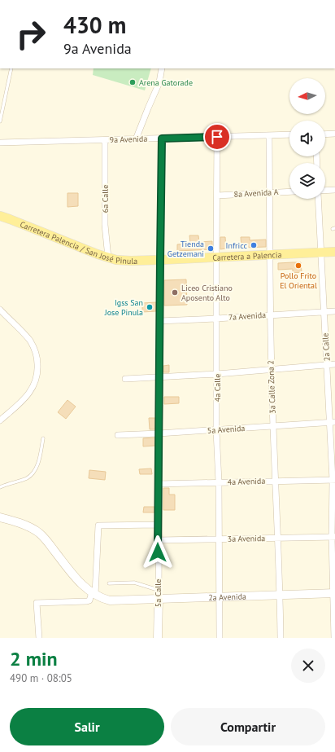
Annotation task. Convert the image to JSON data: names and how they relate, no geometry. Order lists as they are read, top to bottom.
{
  "streets": {
    "main road": ["Carretera Palencia / San José Pinula", "Carretera a Palencia"],
    "street": [
      "9a Avenida",
      "8a Avenida A",
      "6a Calle",
      "7a Avenida",
      "2a Calle",
      "3a Calle Zona 2",
      "4a Calle",
      "5a Avenida",
      "4a Avenida",
      "3a Avenida",
      "5a Calle",
      "2a Avenida"
    ]
  },
  "crossings": [
    ["9a Avenida", "6a Calle"],
    ["9a Avenida", "3a Calle Zona 2"],
    ["9a Avenida", "4a Calle"],
    ["9a Avenida", "5a Calle"],
    ["8a Avenida A", "3a Calle Zona 2"],
    ["8a Avenida A", "4a Calle"],
    ["6a Calle", "Carretera Palencia / San José Pinula"],
    ["Carretera Palencia / San José Pinula", "Carretera a Palencia"],
    ["Carretera Palencia / San José Pinula", "5a Calle"],
    ["Carretera a Palencia", "2a Calle"],
    ["Carretera a Palencia", "3a Calle Zona 2"],
    ["Carretera a Palencia", "4a Calle"],
    ["Carretera a Palencia", "5a Calle"],
    ["7a Avenida", "2a Calle"],
    ["7a Avenida", "3a Calle Zona 2"],
    ["7a Avenida", "4a Calle"],
    ["7a Avenida", "5a Calle"],
    ["2a Calle", "5a Avenida"],
    ["2a Calle", "4a Avenida"],
    ["2a Calle", "3a Avenida"],
    ["2a Calle", "2a Avenida"],
    ["3a Calle Zona 2", "5a Avenida"],
    ["3a Calle Zona 2", "4a Avenida"],
    ["3a Calle Zona 2", "3a Avenida"],
    ["3a Calle Zona 2", "2a Avenida"],
    ["4a Calle", "5a Avenida"],
    ["4a Calle", "4a Avenida"],
    ["4a Calle", "3a Avenida"],
    ["4a Calle", "2a Avenida"],
    ["5a Avenida", "5a Calle"],
    ["4a Avenida", "5a Calle"],
    ["3a Avenida", "5a Calle"],
    ["5a Calle", "2a Avenida"]
  ],
  "places": [
    "Arena Gatorade",
    "Infricc",
    "Tienda Getzemani",
    "Pollo Frito El Oriental",
    "Liceo Cristiano Aposento Alto",
    "Igss San Jose Pinula"
  ],
  "north": "left",
  "page": {
    "turn": ["430 m", "9a Avenida"],
    "heading": ["2 min", "490 m · 08:05"],
    "buttons": ["Salir", "Compartir"]
  }
}
